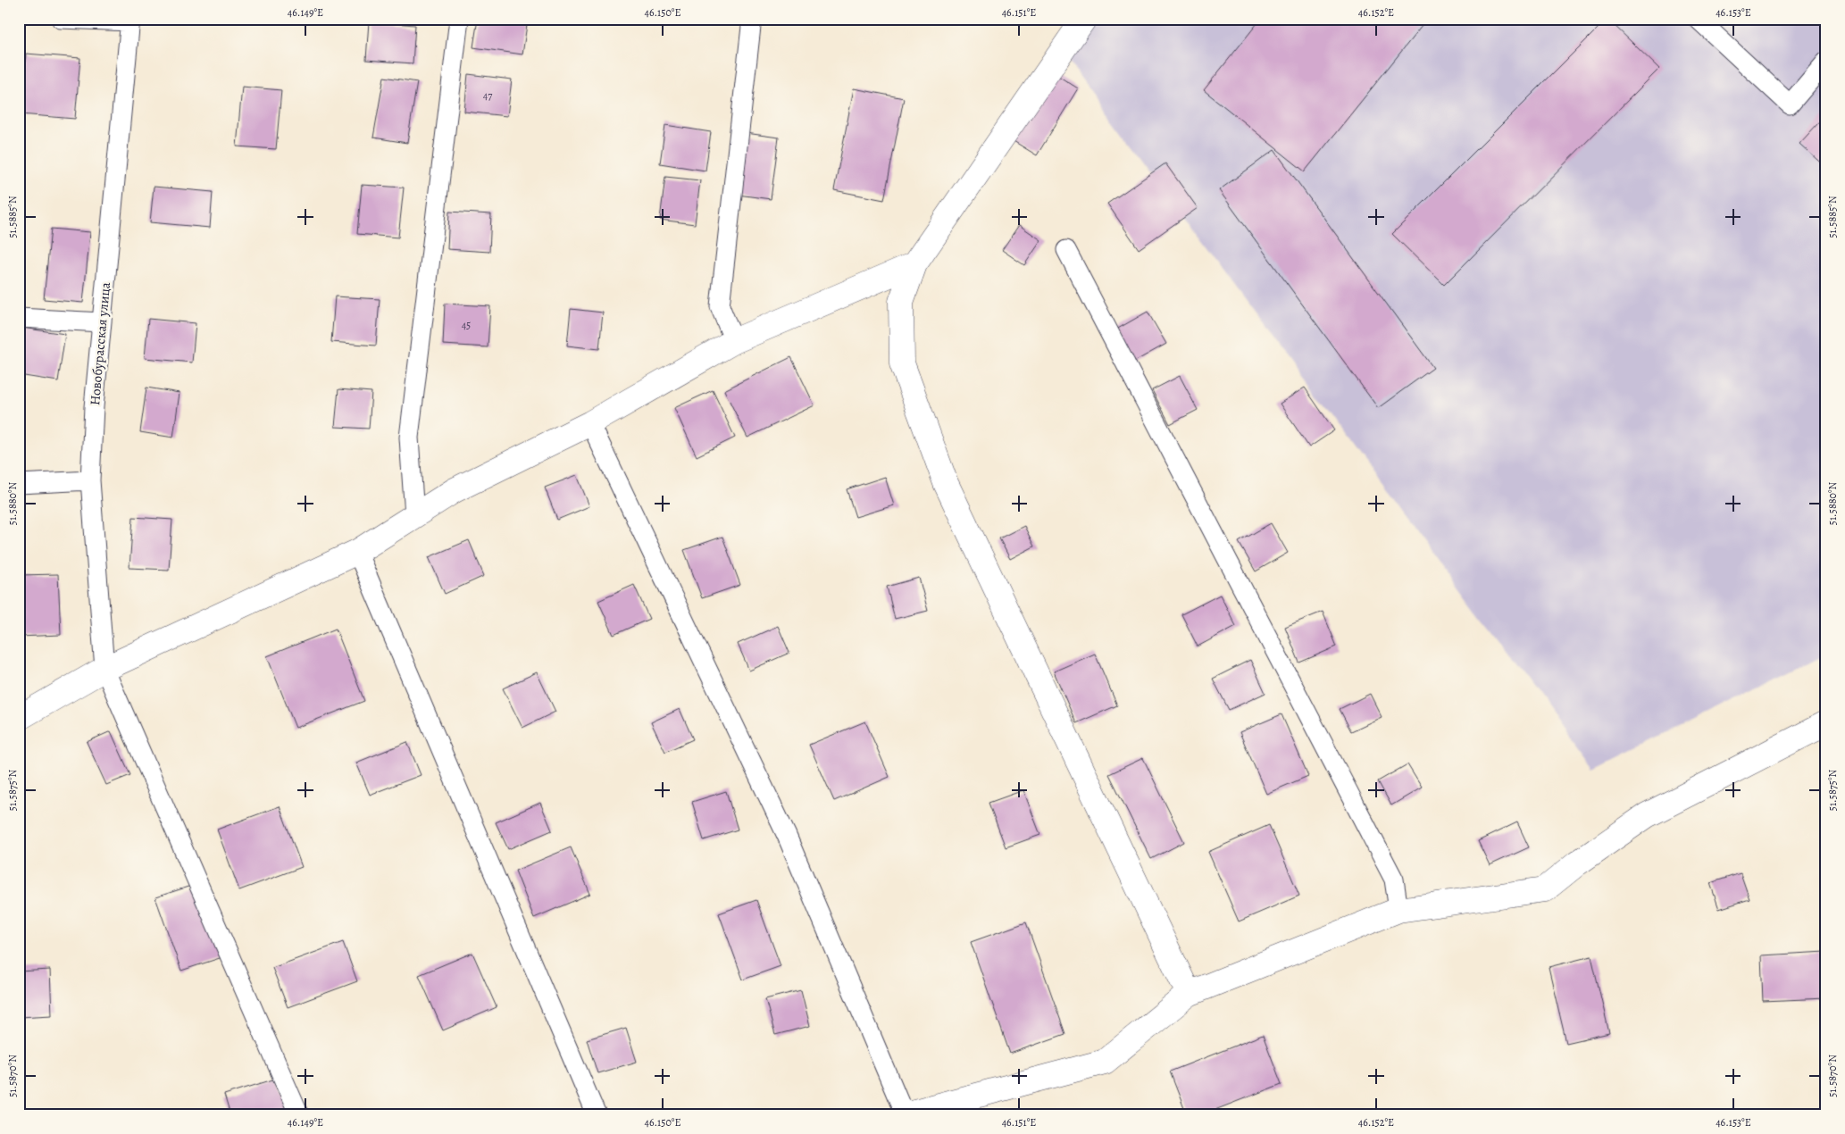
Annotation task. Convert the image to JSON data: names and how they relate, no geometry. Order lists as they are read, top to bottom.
{
  "streets": {
    "lane": ["Новобурасская улица"]
  },
  "house_numbers": ["47", "45"],
  "coordinates": [
    "46.149°E",
    "46.150°E",
    "46.151°E",
    "46.152°E",
    "46.153°E",
    "51.5885°N",
    "51.5880°N",
    "51.5875°N",
    "51.5870°N"
  ]
}
